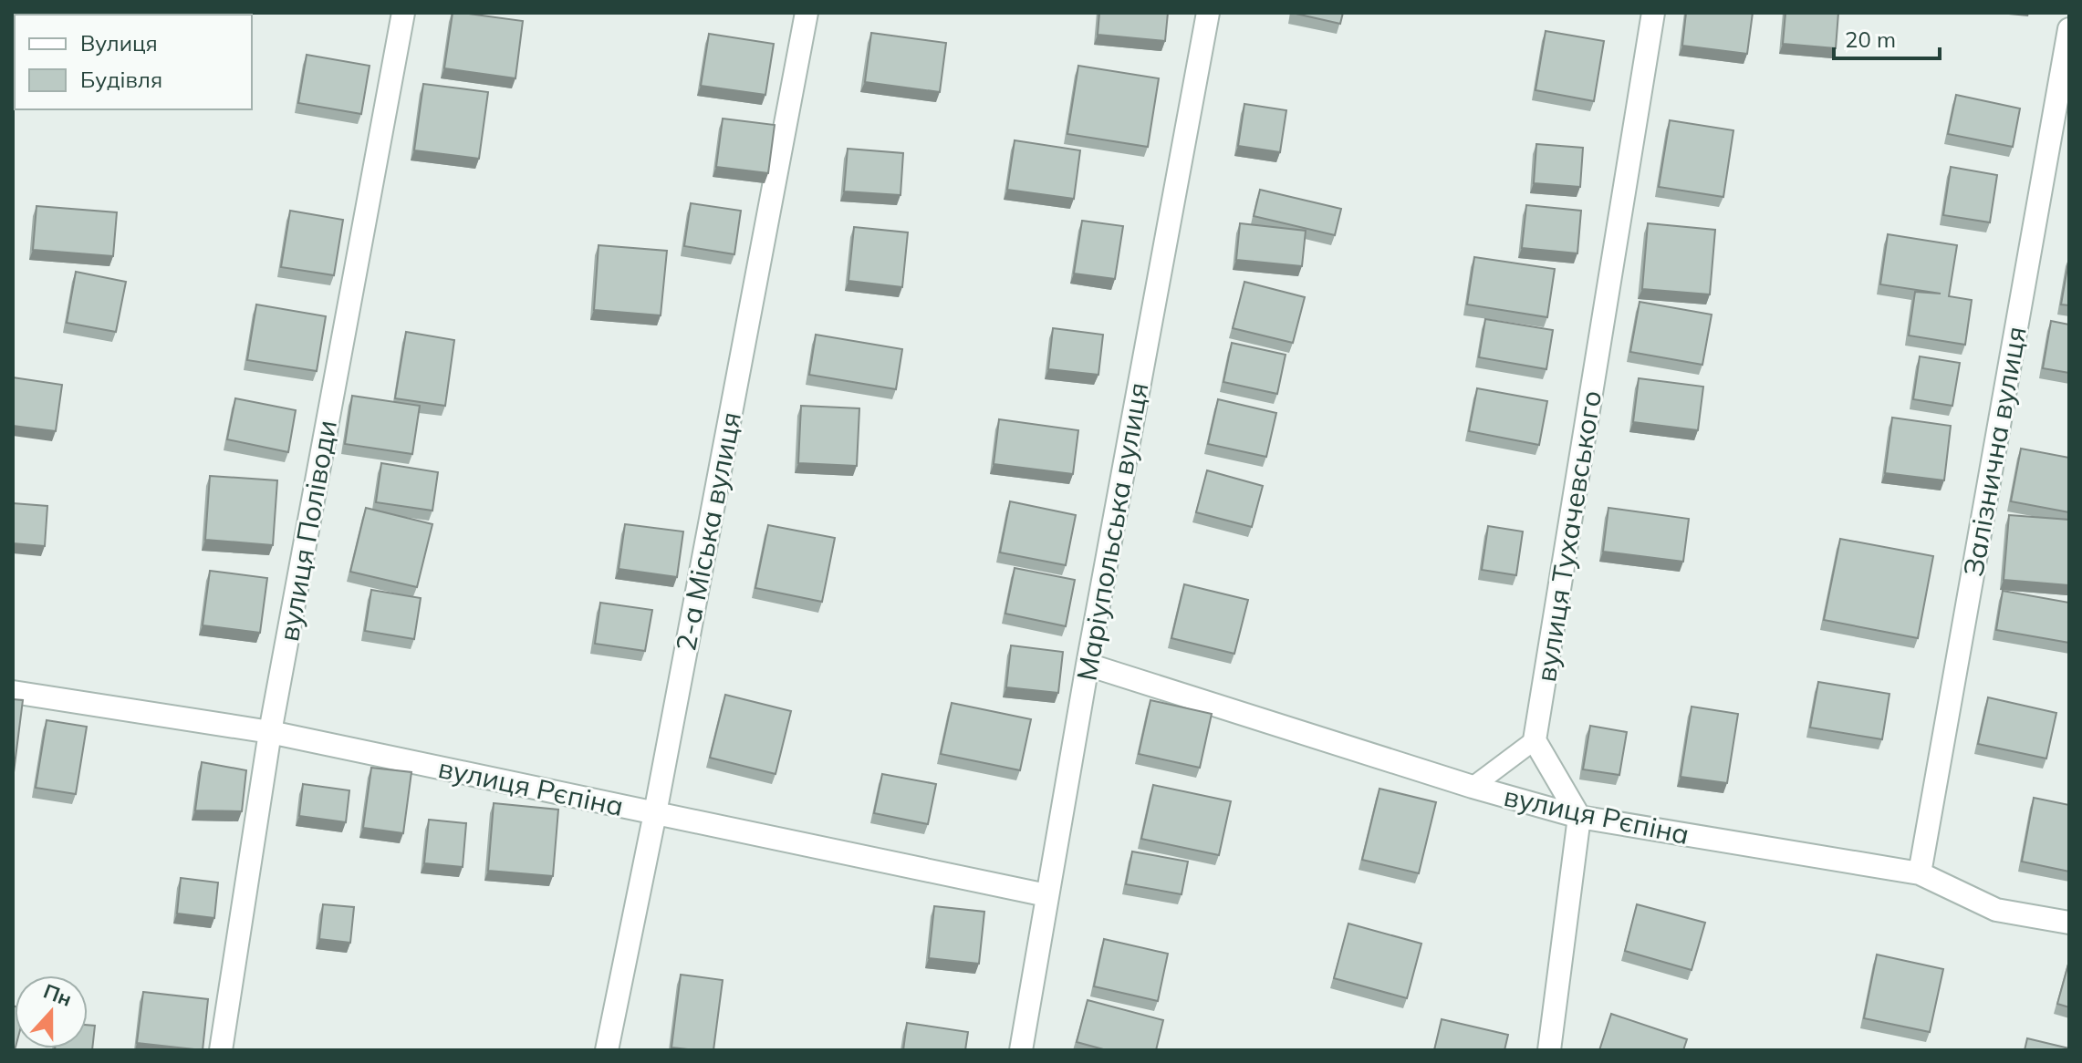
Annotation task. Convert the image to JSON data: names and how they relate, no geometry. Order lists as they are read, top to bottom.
{
  "streets": {
    "street": [
      "Залізнична вулиця",
      "вулиця Поліводи",
      "2-а Міська вулиця",
      "Маріупольська вулиця",
      "вулиця Тухачевського",
      "вулиця Рєпіна"
    ]
  },
  "crossings": [
    ["Залізнична вулиця", "вулиця Рєпіна"],
    ["вулиця Поліводи", "вулиця Рєпіна"],
    ["2-а Міська вулиця", "вулиця Рєпіна"],
    ["Маріупольська вулиця", "вулиця Рєпіна"]
  ],
  "legend": ["Вулиця", "Будівля"],
  "scale_bar": "20 m",
  "north": "top"
}
